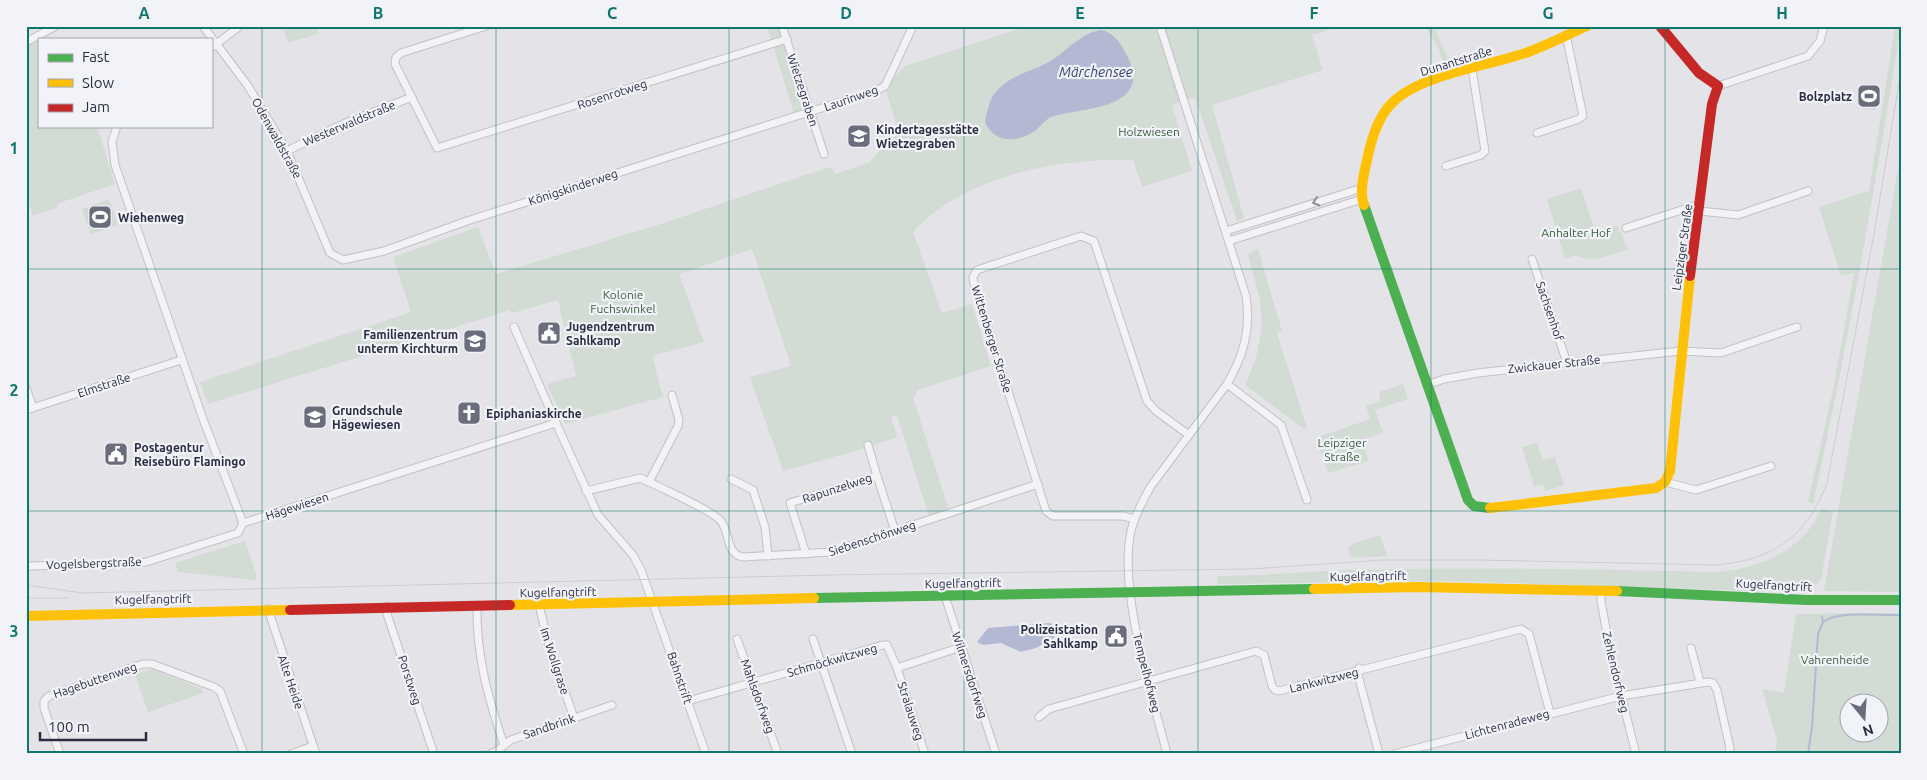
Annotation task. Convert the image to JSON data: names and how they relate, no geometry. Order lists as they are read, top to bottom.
{
  "streets": {
    "street": [
      "Dunantstraße",
      "Wietzegraben",
      "Rosenrotweg",
      "Laurinweg",
      "Westerwaldstraße",
      "Odenwaldstraße",
      "Königskinderweg",
      "Leipziger Straße",
      "Sachsenhof",
      "Wittenberger Straße",
      "Zwickauer Straße",
      "Elmstraße",
      "Rapunzelweg",
      "Hägewiesen",
      "Siebenschönweg",
      "Vogelsbergstraße",
      "Kugelfangtrift",
      "Schmöckwitzweg",
      "Im Wollgrase",
      "Zehlendorfweg",
      "Tempelhofweg",
      "Wilmersdorfweg",
      "Bahnstrift",
      "Hagebuttenweg",
      "Porstweg",
      "Lankwitzweg",
      "Alte Heide",
      "Mahlsdorfweg",
      "Stralauweg",
      "Lichtenradeweg",
      "Sandbrink"
    ]
  },
  "crossings": [
    ["Wietzegraben", "Rosenrotweg"],
    ["Wietzegraben", "Laurinweg"],
    ["Wietzegraben", "Königskinderweg"],
    ["Rosenrotweg", "Westerwaldstraße"],
    ["Laurinweg", "Königskinderweg"],
    ["Westerwaldstraße", "Odenwaldstraße"],
    ["Odenwaldstraße", "Königskinderweg"],
    ["Leipziger Straße", "Zwickauer Straße"],
    ["Sachsenhof", "Zwickauer Straße"],
    ["Wittenberger Straße", "Siebenschönweg"],
    ["Rapunzelweg", "Siebenschönweg"],
    ["Hägewiesen", "Vogelsbergstraße"],
    ["Kugelfangtrift", "Im Wollgrase"],
    ["Kugelfangtrift", "Zehlendorfweg"],
    ["Kugelfangtrift", "Tempelhofweg"],
    ["Kugelfangtrift", "Wilmersdorfweg"],
    ["Kugelfangtrift", "Bahnstrift"],
    ["Kugelfangtrift", "Porstweg"],
    ["Kugelfangtrift", "Alte Heide"],
    ["Schmöckwitzweg", "Bahnstrift"],
    ["Schmöckwitzweg", "Mahlsdorfweg"],
    ["Schmöckwitzweg", "Stralauweg"],
    ["Im Wollgrase", "Sandbrink"],
    ["Zehlendorfweg", "Lichtenradeweg"],
    ["Tempelhofweg", "Lankwitzweg"],
    ["Lankwitzweg", "Lichtenradeweg"]
  ],
  "water": ["Märchensee"],
  "parks": [
    "Holzwiesen",
    "Anhalter Hof",
    "Kolonie Fuchswinkel",
    "Leipziger Straße",
    "Vahrenheide"
  ],
  "places": {
    "sports": ["Bolzplatz", "Wiehenweg"],
    "school or university": ["Kindertagesstätte Wietzegraben", "Familienzentrum unterm Kirchturm", "Grundschule Hägewiesen"],
    "public building": ["Jugendzentrum Sahlkamp", "Postagentur Reisebüro Flamingo", "Polizeistation Sahlkamp"],
    "church": ["Epiphaniaskirche"]
  },
  "legend": ["Fast", "Slow", "Jam"],
  "scale_bar": "100 m",
  "north": "bottom",
  "grid": {
    "columns": [
      "A",
      "B",
      "C",
      "D",
      "E",
      "F",
      "G",
      "H"
    ],
    "rows": ["1", "2", "3"]
  }
}
